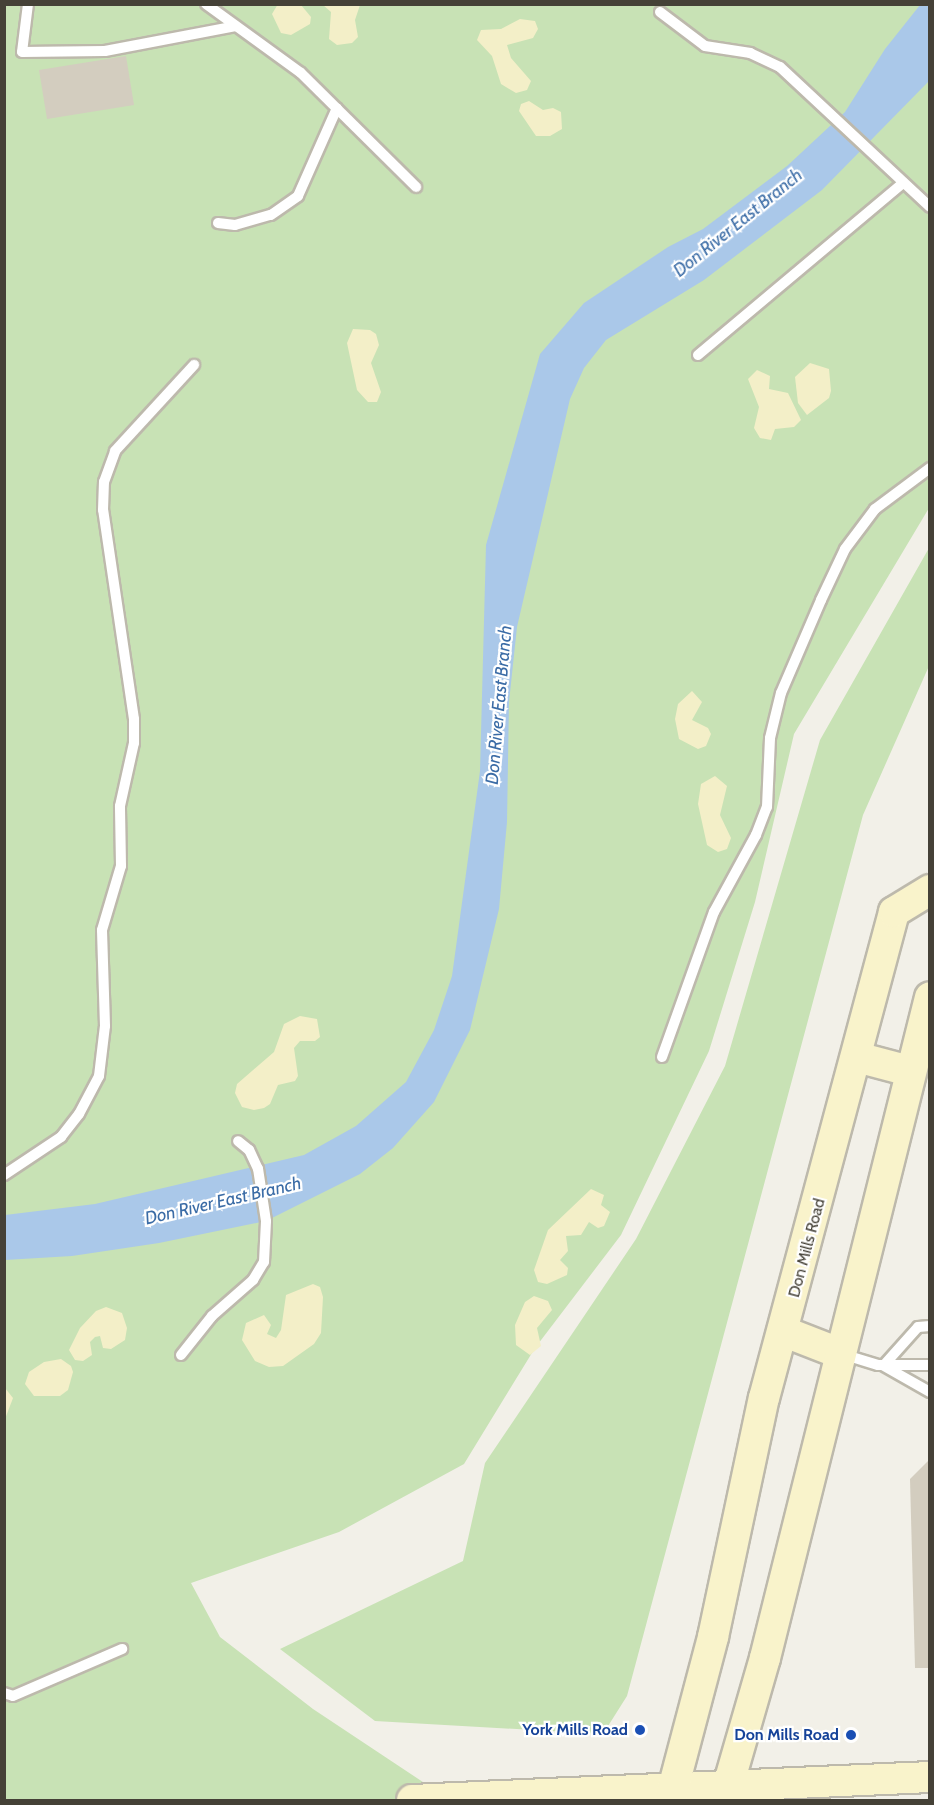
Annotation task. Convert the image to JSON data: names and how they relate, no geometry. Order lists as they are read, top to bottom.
{
  "streets": {
    "main road": ["Don Mills Road"]
  },
  "water": ["Don River East Branch"],
  "places": ["York Mills Road", "Don Mills Road"]
}
